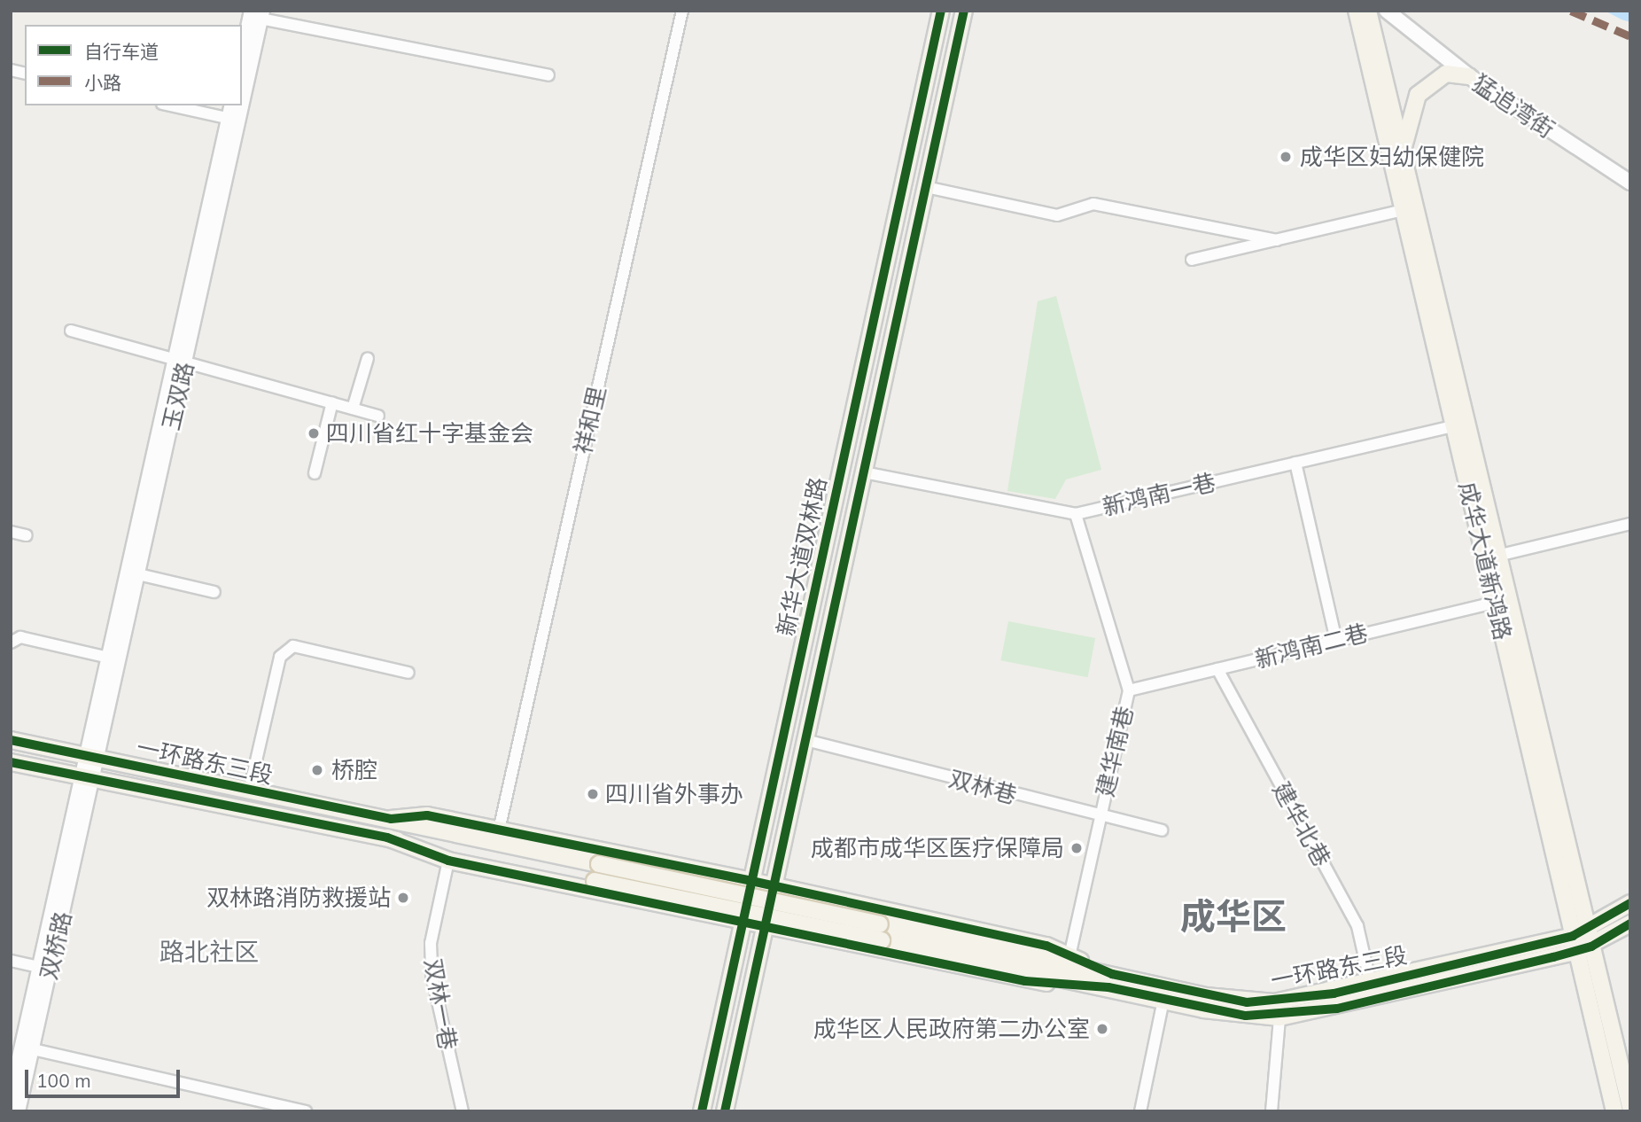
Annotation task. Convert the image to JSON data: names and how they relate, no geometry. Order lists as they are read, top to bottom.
{
  "streets": {
    "main road": [
      "猛追湾街",
      "玉双路",
      "新华大道双林路",
      "成华大道新鸿路",
      "一环路东三段",
      "双桥路"
    ],
    "street": [
      "祥和里",
      "新鸿南一巷",
      "新鸿南二巷",
      "建华南巷",
      "双林巷",
      "建华北巷",
      "双林一巷"
    ]
  },
  "crossings": [
    ["猛追湾街", "成华大道新鸿路"],
    ["玉双路", "一环路东三段"],
    ["玉双路", "双桥路"],
    ["新鸿南一巷", "新华大道双林路"],
    ["新鸿南一巷", "成华大道新鸿路"],
    ["新鸿南一巷", "建华南巷"],
    ["新华大道双林路", "双林巷"],
    ["成华大道新鸿路", "新鸿南二巷"],
    ["成华大道新鸿路", "一环路东三段"],
    ["新鸿南二巷", "建华南巷"],
    ["新鸿南二巷", "建华北巷"],
    ["建华南巷", "双林巷"],
    ["一环路东三段", "建华北巷"],
    ["一环路东三段", "双桥路"]
  ],
  "districts": ["成华区", "路北社区"],
  "places": [
    "成华区妇幼保健院",
    "四川省红十字基金会",
    "桥腔",
    "四川省外事办",
    "成都市成华区医疗保障局",
    "双林路消防救援站",
    "成华区人民政府第二办公室"
  ],
  "legend": ["自行车道", "小路"],
  "scale_bar": "100 m"
}
